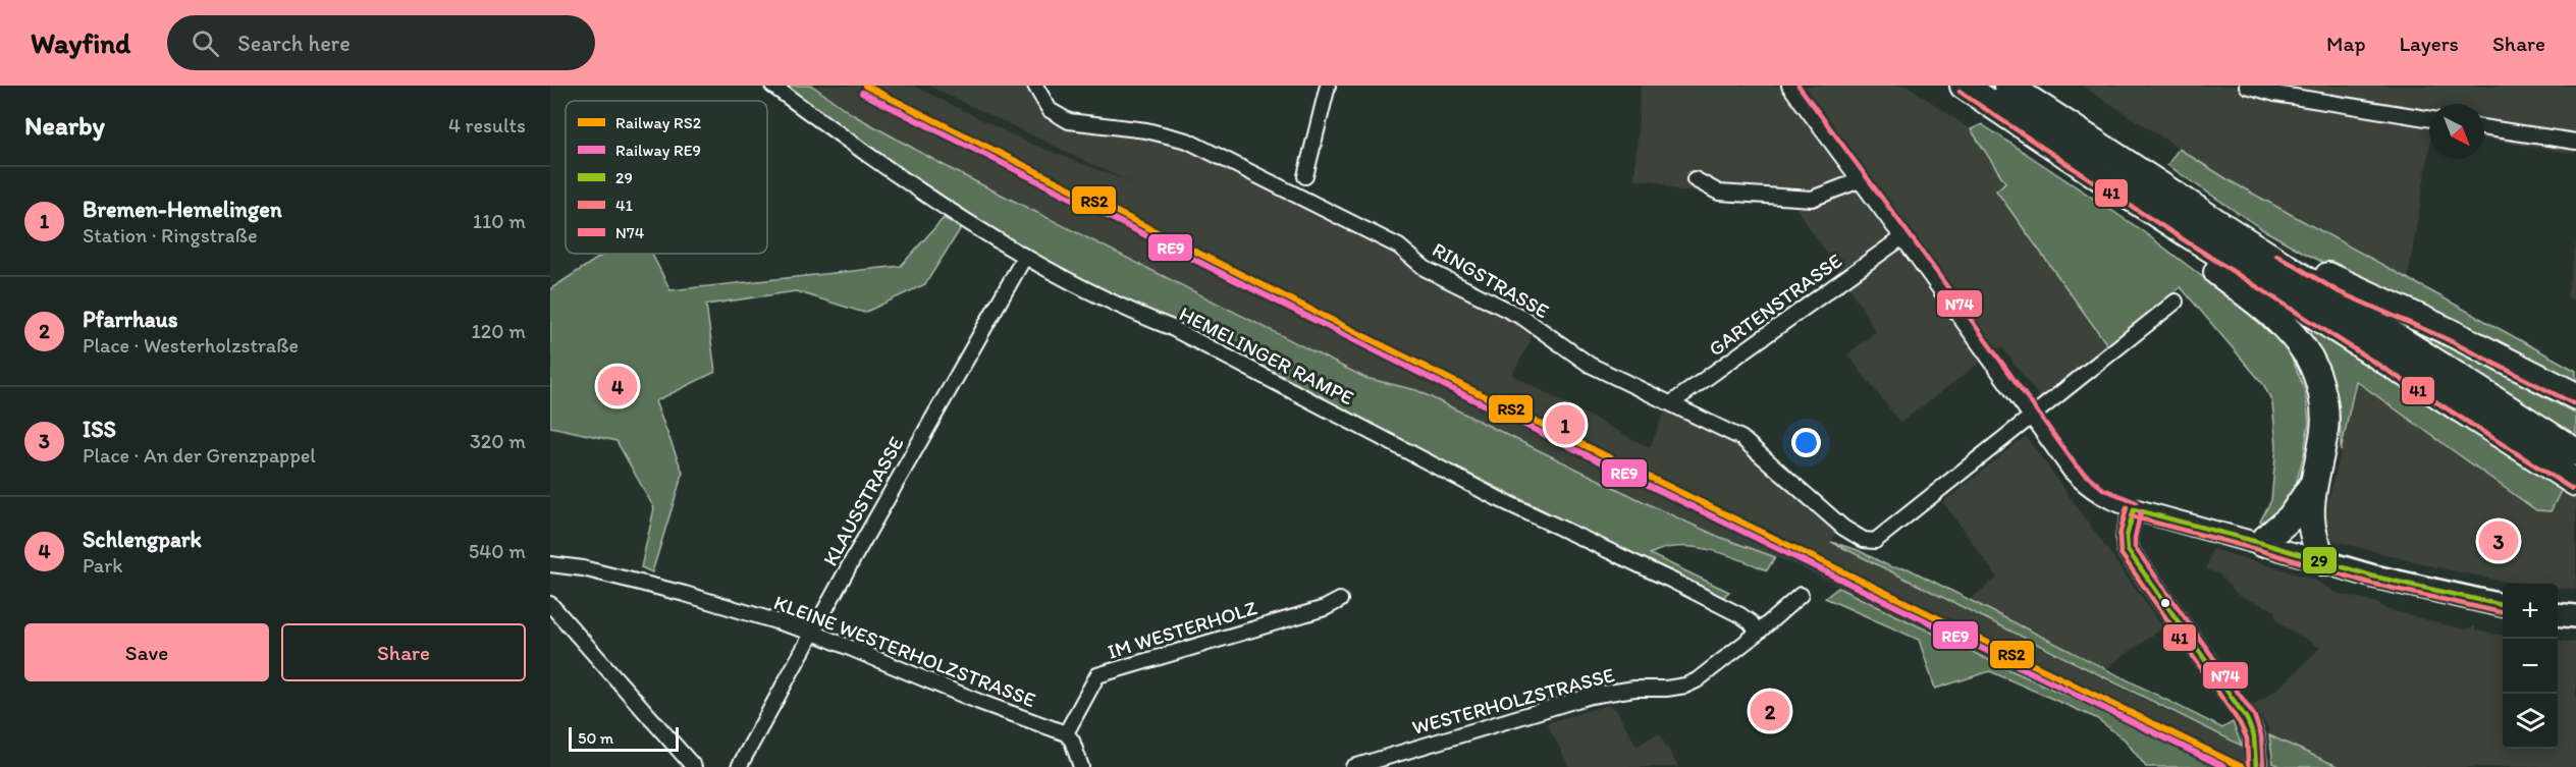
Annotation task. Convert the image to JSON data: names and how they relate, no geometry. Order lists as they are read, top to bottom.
{
  "streets": {
    "street": [
      "RINGSTRASSE",
      "GARTENSTRASSE",
      "HEMELINGER RAMPE",
      "KLAUSSTRASSE",
      "IM WESTERHOLZ",
      "KLEINE WESTERHOLZSTRASSE",
      "WESTERHOLZSTRASSE"
    ]
  },
  "crossings": [
    ["RINGSTRASSE", "GARTENSTRASSE"],
    ["HEMELINGER RAMPE", "KLAUSSTRASSE"],
    ["HEMELINGER RAMPE", "WESTERHOLZSTRASSE"],
    ["KLAUSSTRASSE", "KLEINE WESTERHOLZSTRASSE"],
    ["IM WESTERHOLZ", "KLEINE WESTERHOLZSTRASSE"]
  ],
  "lines": [
    "rail line RS2",
    "transit line N74",
    "transit line 41",
    "rail line RE9",
    "transit line 29"
  ],
  "legend": [
    "Railway RS2",
    "Railway RE9",
    "29",
    "41",
    "N74"
  ],
  "scale_bar": "50 m",
  "north": "bottom right",
  "page": {
    "header": "Wayfind",
    "search": "Search here",
    "nav": ["Map", "Layers", "Share"],
    "heading": ["Nearby", "4 results"],
    "list": [
      {
        "mark": "1",
        "name": "Bremen-Hemelingen",
        "note": "Station · Ringstraße",
        "value": "110 m"
      },
      {
        "mark": "2",
        "name": "Pfarrhaus",
        "note": "Place · Westerholzstraße",
        "value": "120 m"
      },
      {
        "mark": "3",
        "name": "ISS",
        "note": "Place · An der Grenzpappel",
        "value": "320 m"
      },
      {
        "mark": "4",
        "name": "Schlengpark",
        "note": "Park",
        "value": "540 m"
      }
    ],
    "pins": [
      "4",
      "1",
      "3",
      "2"
    ],
    "map_buttons": ["+", "−"],
    "buttons": ["Save", "Share"],
    "scale": "50 m"
  }
}
